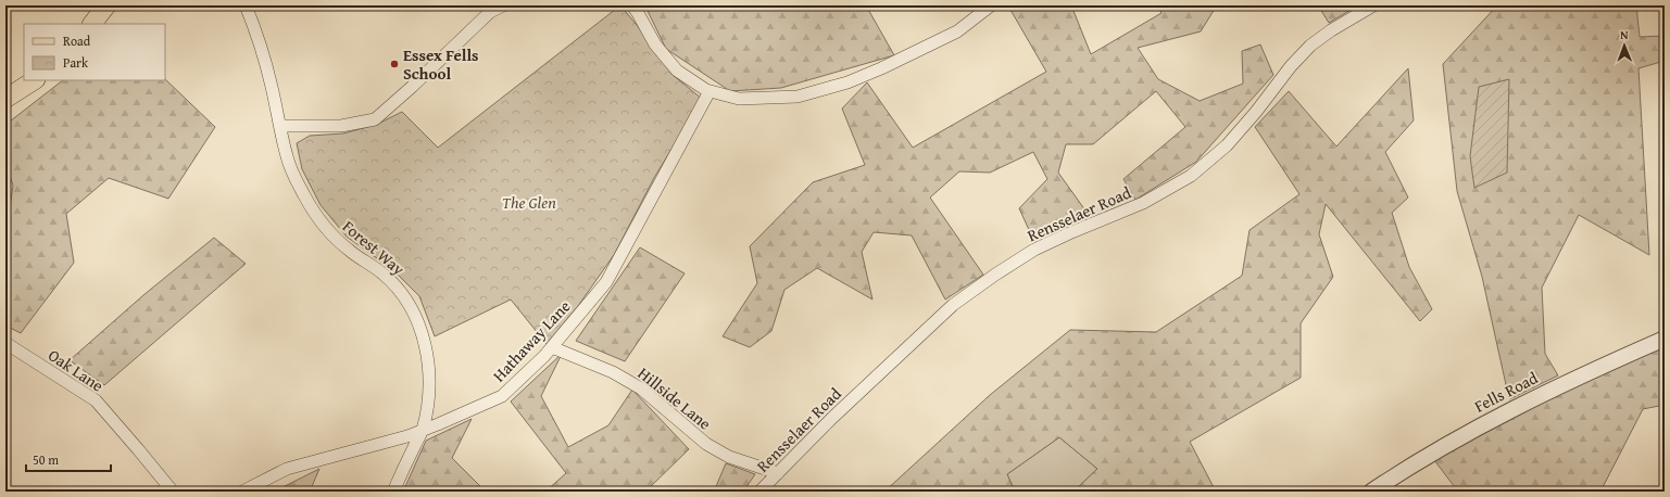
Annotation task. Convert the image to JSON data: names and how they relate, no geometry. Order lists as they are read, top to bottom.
{
  "streets": {
    "street": [
      "Rensselaer Road",
      "Forest Way",
      "Hathaway Lane",
      "Oak Lane",
      "Fells Road",
      "Hillside Lane"
    ]
  },
  "crossings": [
    ["Rensselaer Road", "Hillside Lane"],
    ["Forest Way", "Hathaway Lane"],
    ["Hathaway Lane", "Hillside Lane"]
  ],
  "parks": ["The Glen"],
  "places": ["Essex Fells School"],
  "legend": ["Road", "Park"],
  "scale_bar": "50 m",
  "north": "top"
}
